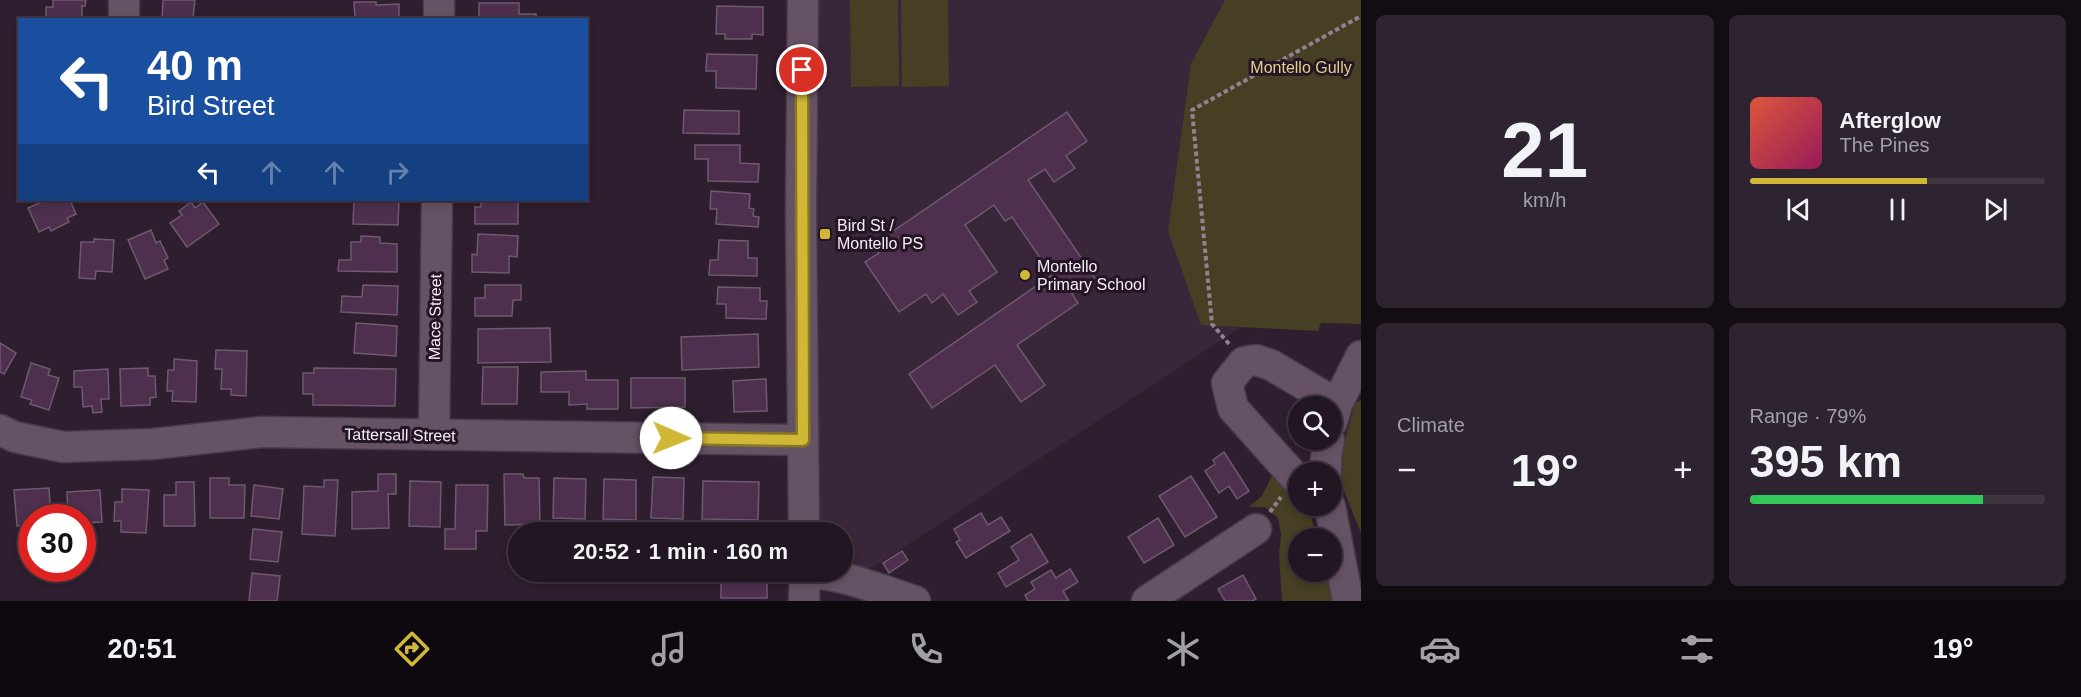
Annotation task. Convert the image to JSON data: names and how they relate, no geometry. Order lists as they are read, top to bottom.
{
  "streets": {
    "street": ["Mace Street", "Tattersall Street"]
  },
  "crossings": [
    ["Mace Street", "Tattersall Street"]
  ],
  "parks": ["Montello Gully"],
  "places": {
    "transit": ["Bird St / Montello PS"],
    "other": ["Montello Primary School"]
  },
  "page": {
    "tile": [
      ["21", "km/h"],
      "Climate",
      ["Range · 79%", "395 km"]
    ],
    "turn": ["40 m", "Bird Street"],
    "song": ["Afterglow", "The Pines"],
    "map_buttons": ["+", "−"],
    "heat": ["−", "19°", "+"],
    "limit": "30",
    "trip": "20:52 · 1 min · 160 m",
    "tabs": ["20:51", "19°"]
  }
}
